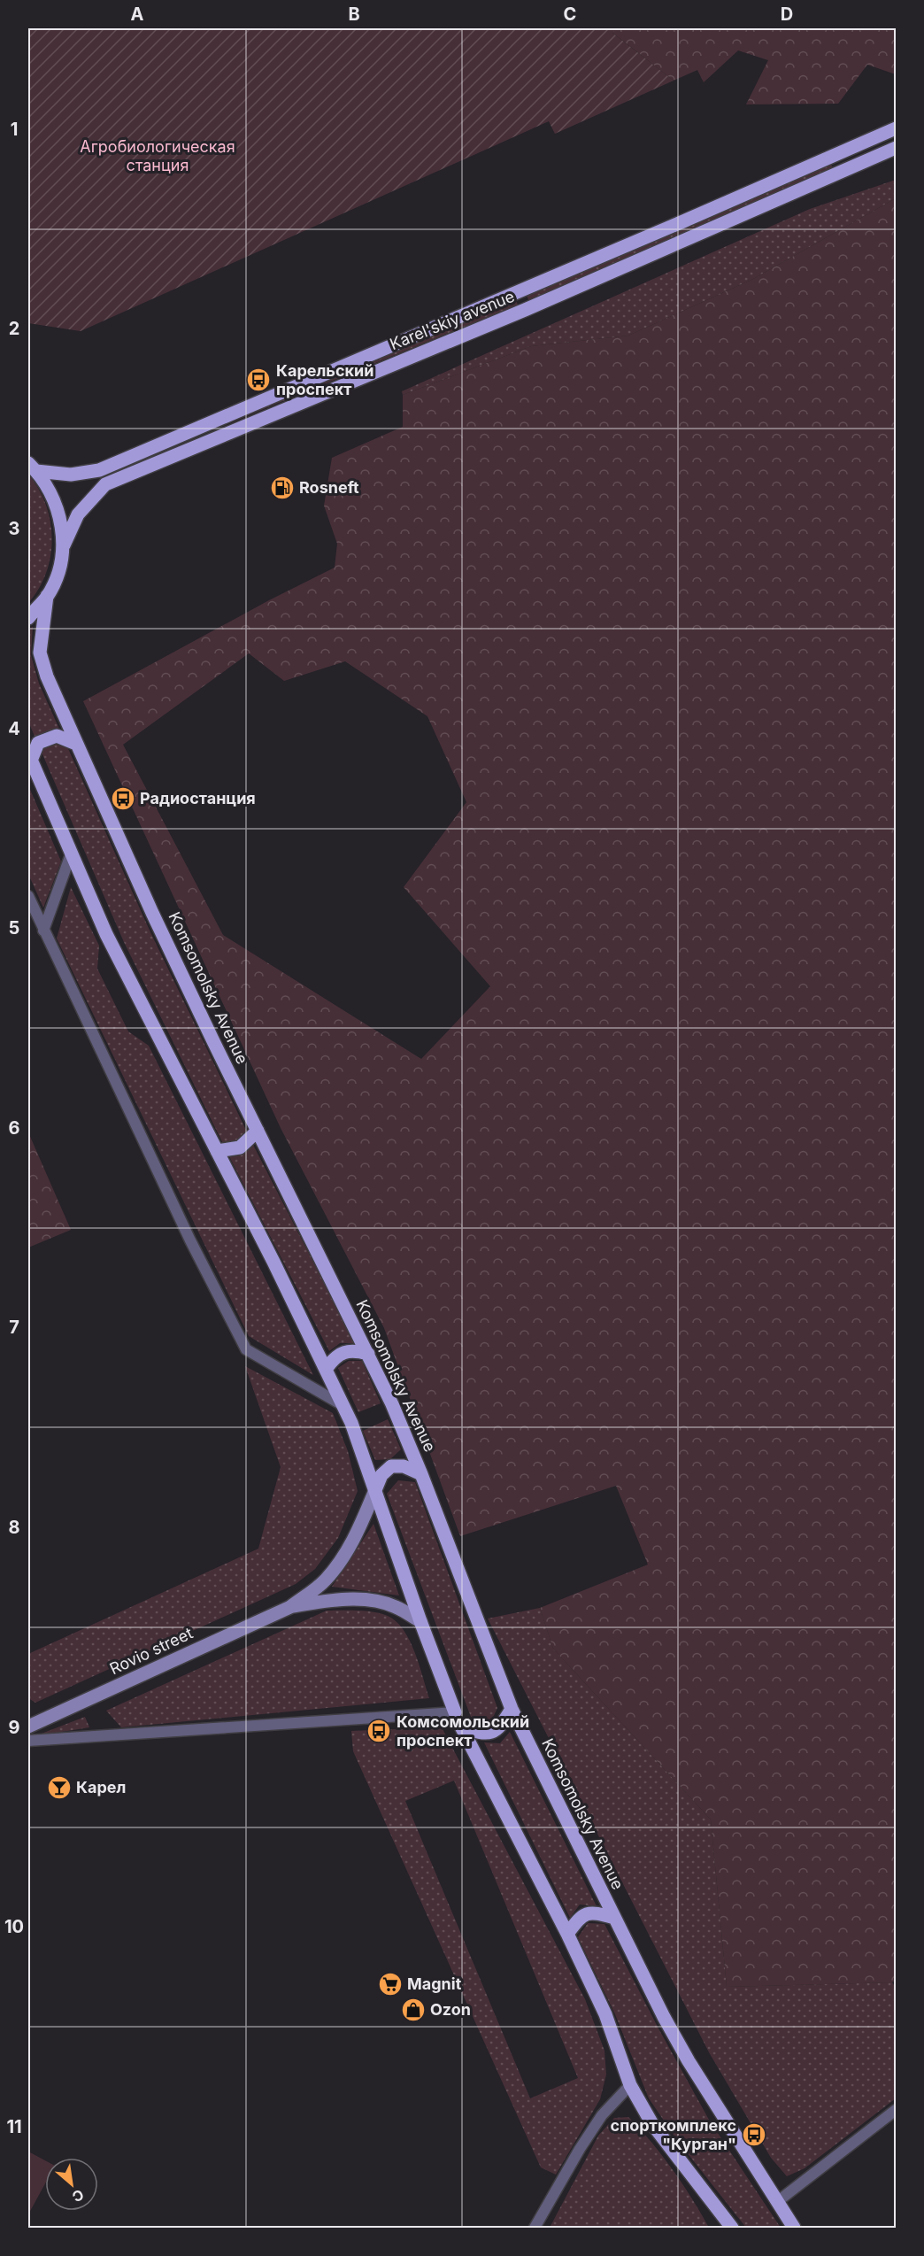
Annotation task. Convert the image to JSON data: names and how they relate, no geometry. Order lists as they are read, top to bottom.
{
  "streets": {
    "main road": ["Karel'skiy avenue", "Komsomolsky Avenue", "Rovio street"]
  },
  "parks": ["Агробиологическая станция"],
  "places": {
    "bus stop": [
      "Карельский проспект",
      "Радиостанция",
      "Комсомольский проспект",
      "спорткомплекс \"Курган\""
    ],
    "fuel station": ["Rosneft"],
    "bar": ["Карел"],
    "supermarket": ["Magnit"],
    "shop": ["Ozon"]
  },
  "north": "bottom right",
  "grid": {
    "columns": [
      "A",
      "B",
      "C",
      "D"
    ],
    "rows": [
      "1",
      "2",
      "3",
      "4",
      "5",
      "6",
      "7",
      "8",
      "9",
      "10",
      "11"
    ]
  }
}
